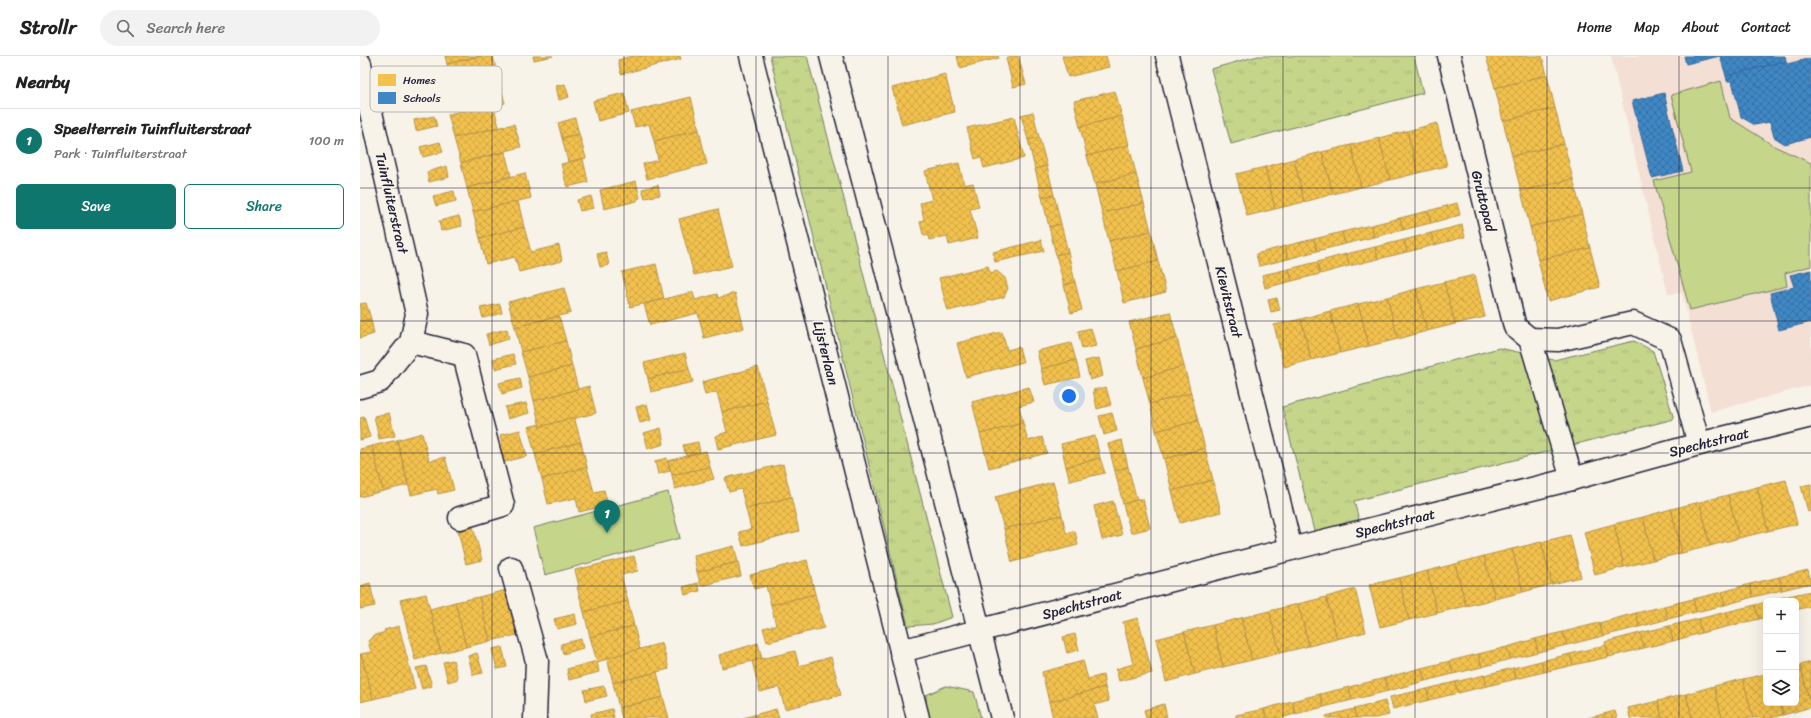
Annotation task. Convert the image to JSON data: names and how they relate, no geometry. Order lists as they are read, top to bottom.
{
  "streets": {
    "street": [
      "Gruttopad",
      "Tuinfluiterstraat",
      "Kievitstraat",
      "Lijsterlaan",
      "Spechtstraat"
    ]
  },
  "crossings": [
    ["Kievitstraat", "Spechtstraat"]
  ],
  "legend": ["Homes", "Schools"],
  "page": {
    "header": "Strollr",
    "search": "Search here",
    "nav": [
      "Home",
      "Map",
      "About",
      "Contact"
    ],
    "heading": "Nearby",
    "list": [
      {
        "mark": "1",
        "name": "Speelterrein Tuinfluiterstraat",
        "note": "Park · Tuinfluiterstraat",
        "value": "100 m"
      }
    ],
    "buttons": ["Save", "Share"],
    "pins": "1",
    "map_buttons": ["+", "−"]
  }
}
